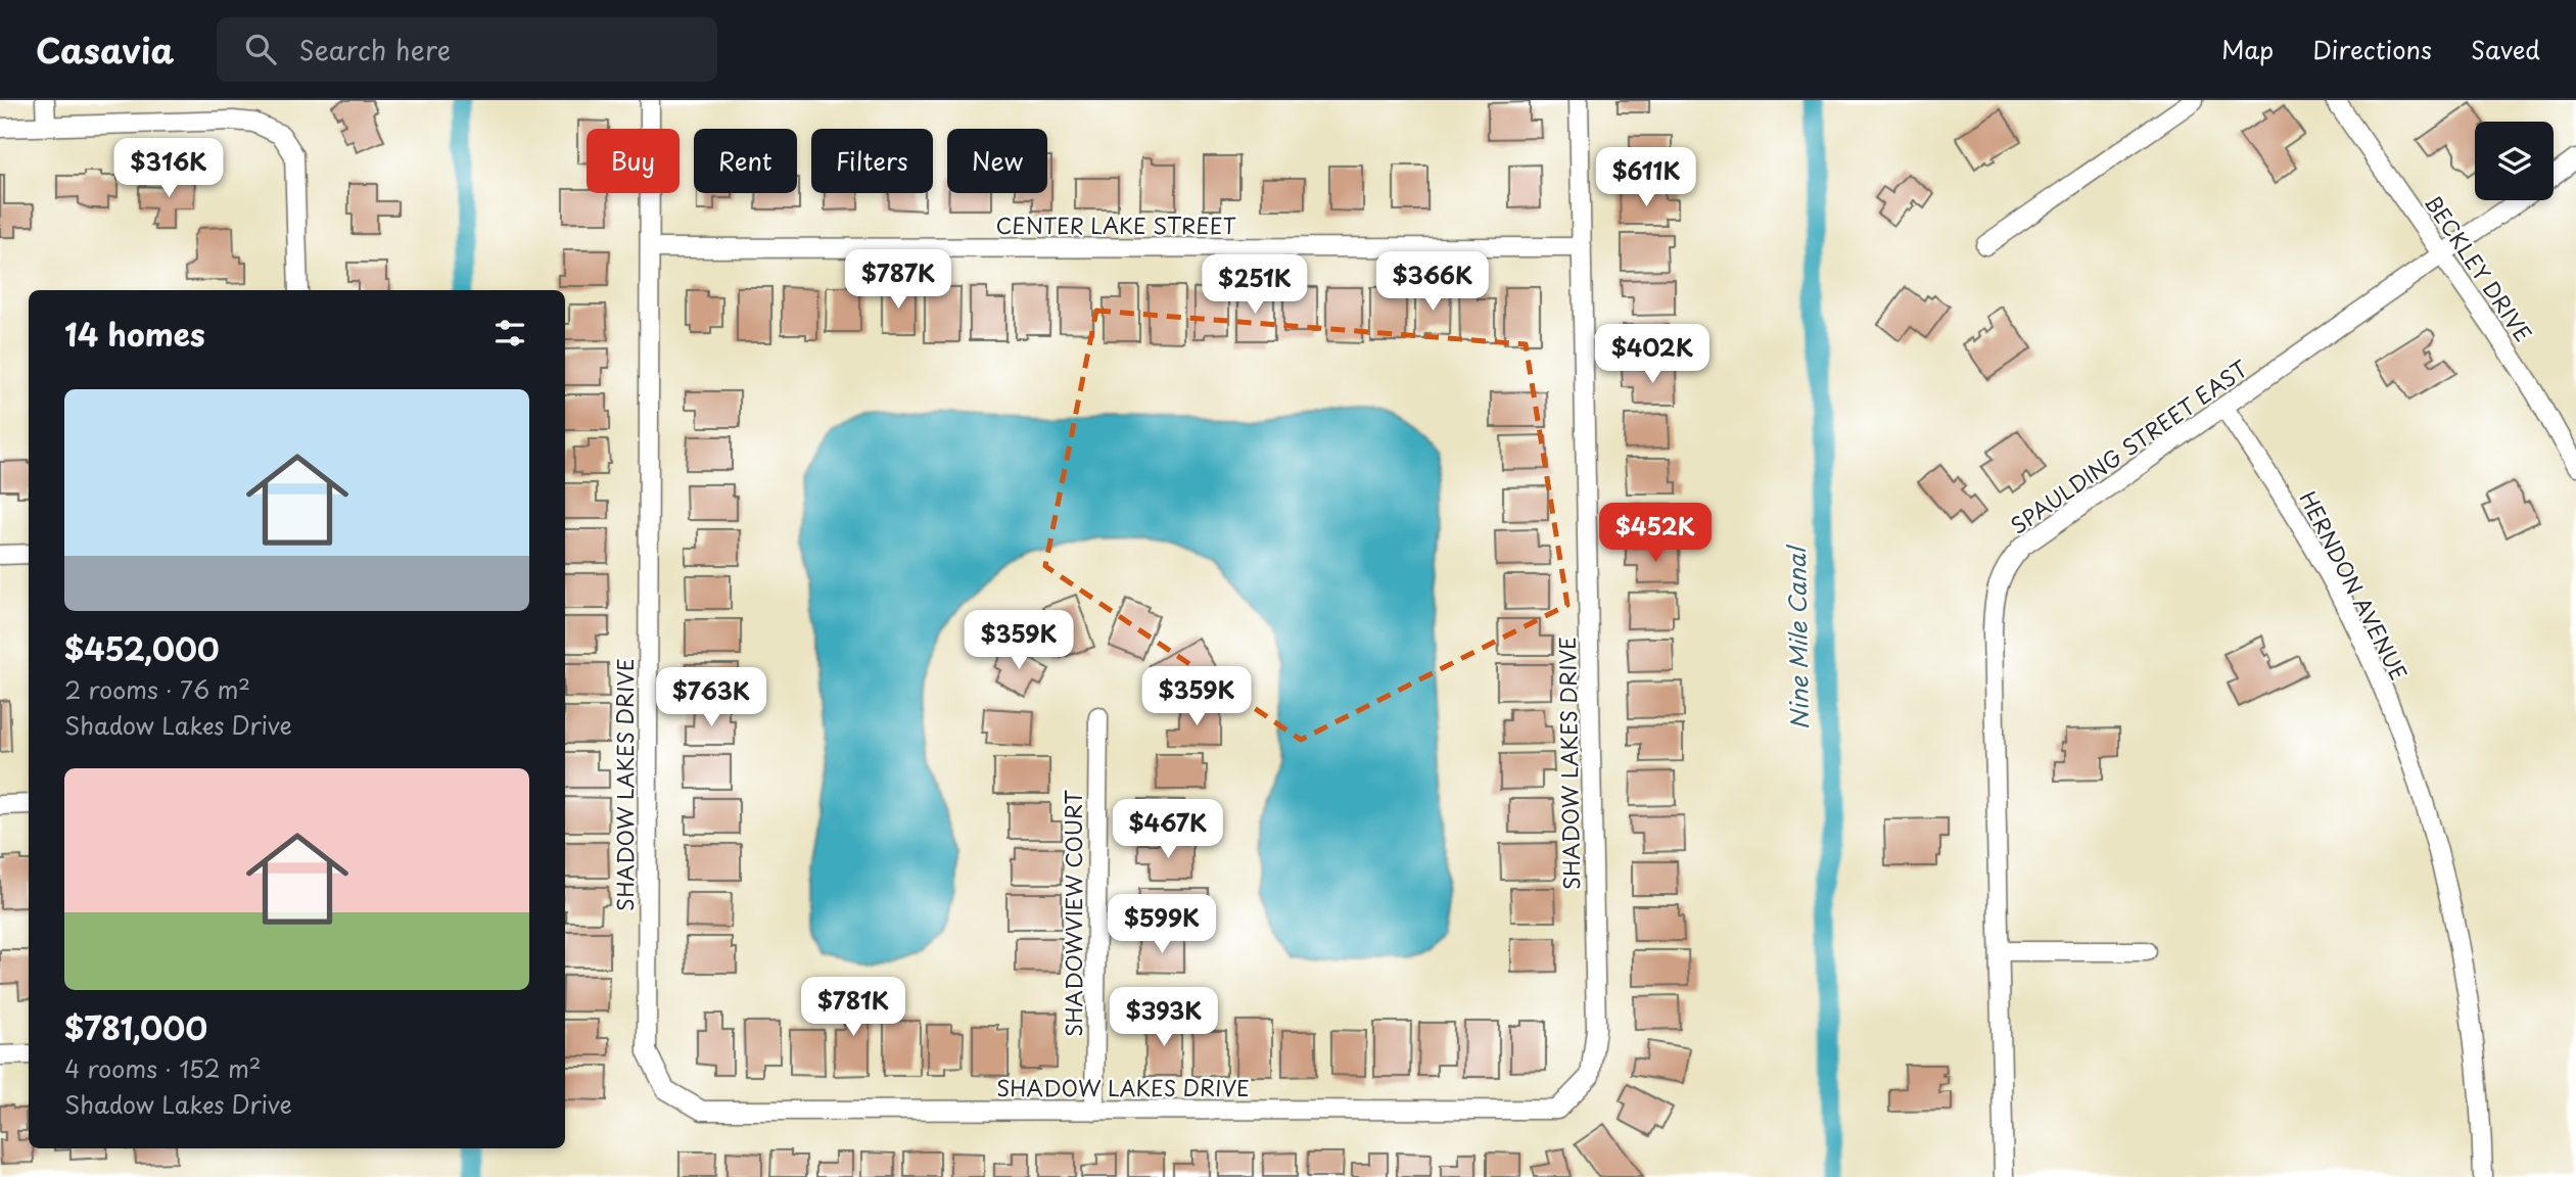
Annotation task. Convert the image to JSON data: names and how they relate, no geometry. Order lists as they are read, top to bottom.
{
  "streets": {
    "street": [
      "CENTER LAKE STREET",
      "BECKLEY DRIVE",
      "SPAULDING STREET EAST",
      "HERNDON AVENUE",
      "SHADOW LAKES DRIVE",
      "SHADOWVIEW COURT"
    ]
  },
  "crossings": [
    ["CENTER LAKE STREET", "SHADOW LAKES DRIVE"],
    ["BECKLEY DRIVE", "SPAULDING STREET EAST"],
    ["SPAULDING STREET EAST", "HERNDON AVENUE"],
    ["SHADOW LAKES DRIVE", "SHADOWVIEW COURT"]
  ],
  "water": ["Nine Mile Canal"],
  "page": {
    "header": "Casavia",
    "search": "Search here",
    "nav": ["Map", "Directions", "Saved"],
    "chip": [
      "Buy",
      "Rent",
      "Filters",
      "New"
    ],
    "price": [
      "$316K",
      "$611K",
      "$787K",
      "$366K",
      "$251K",
      "$402K",
      "$452K",
      "$359K",
      "$359K",
      "$763K",
      "$467K",
      "$599K",
      "$781K",
      "$393K"
    ],
    "heading": "14 homes",
    "list": [
      {
        "name": "$452,000",
        "note": "2 rooms · 76 m² · Shadow Lakes Drive"
      },
      {
        "name": "$781,000",
        "note": "4 rooms · 152 m² · Shadow Lakes Drive"
      }
    ]
  }
}
